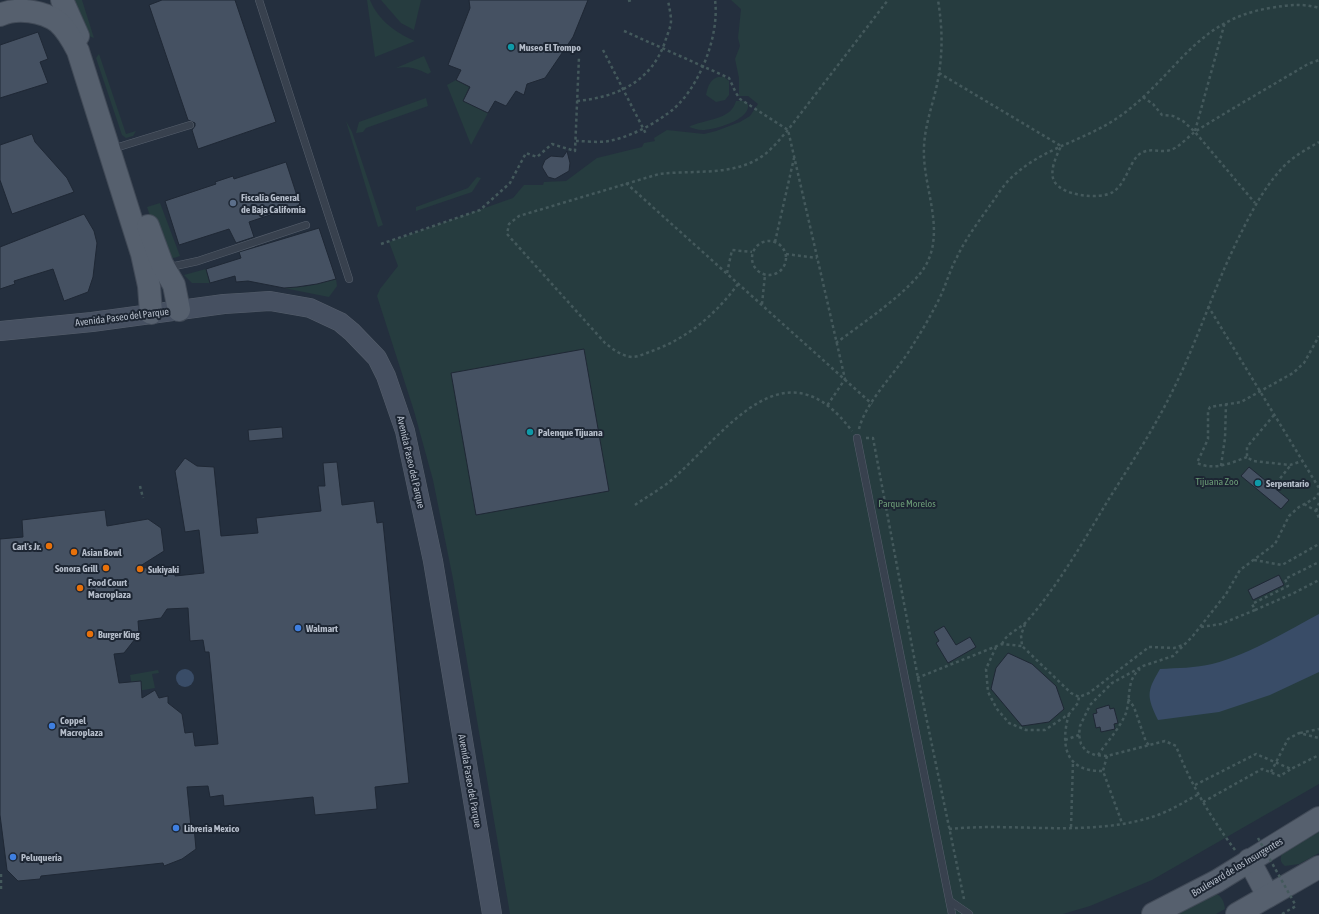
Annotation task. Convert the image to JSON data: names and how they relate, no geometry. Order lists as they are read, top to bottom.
{
  "streets": {
    "main road": ["Avenida Paseo del Parque", "Boulevard de los Insurgentes"]
  },
  "parks": ["Tijuana Zoo", "Parque Morelos"],
  "places": [
    "Museo El Trompo",
    "Fiscalia General de Baja California",
    "Palenque Tijuana",
    "Serpentario",
    "Carl's Jr.",
    "Asian Bowl",
    "Sonora Grill",
    "Sukiyaki",
    "Food Court Macroplaza",
    "Walmart",
    "Burger King",
    "Coppel Macroplaza",
    "Libreria Mexico",
    "Peluquería"
  ]
}
